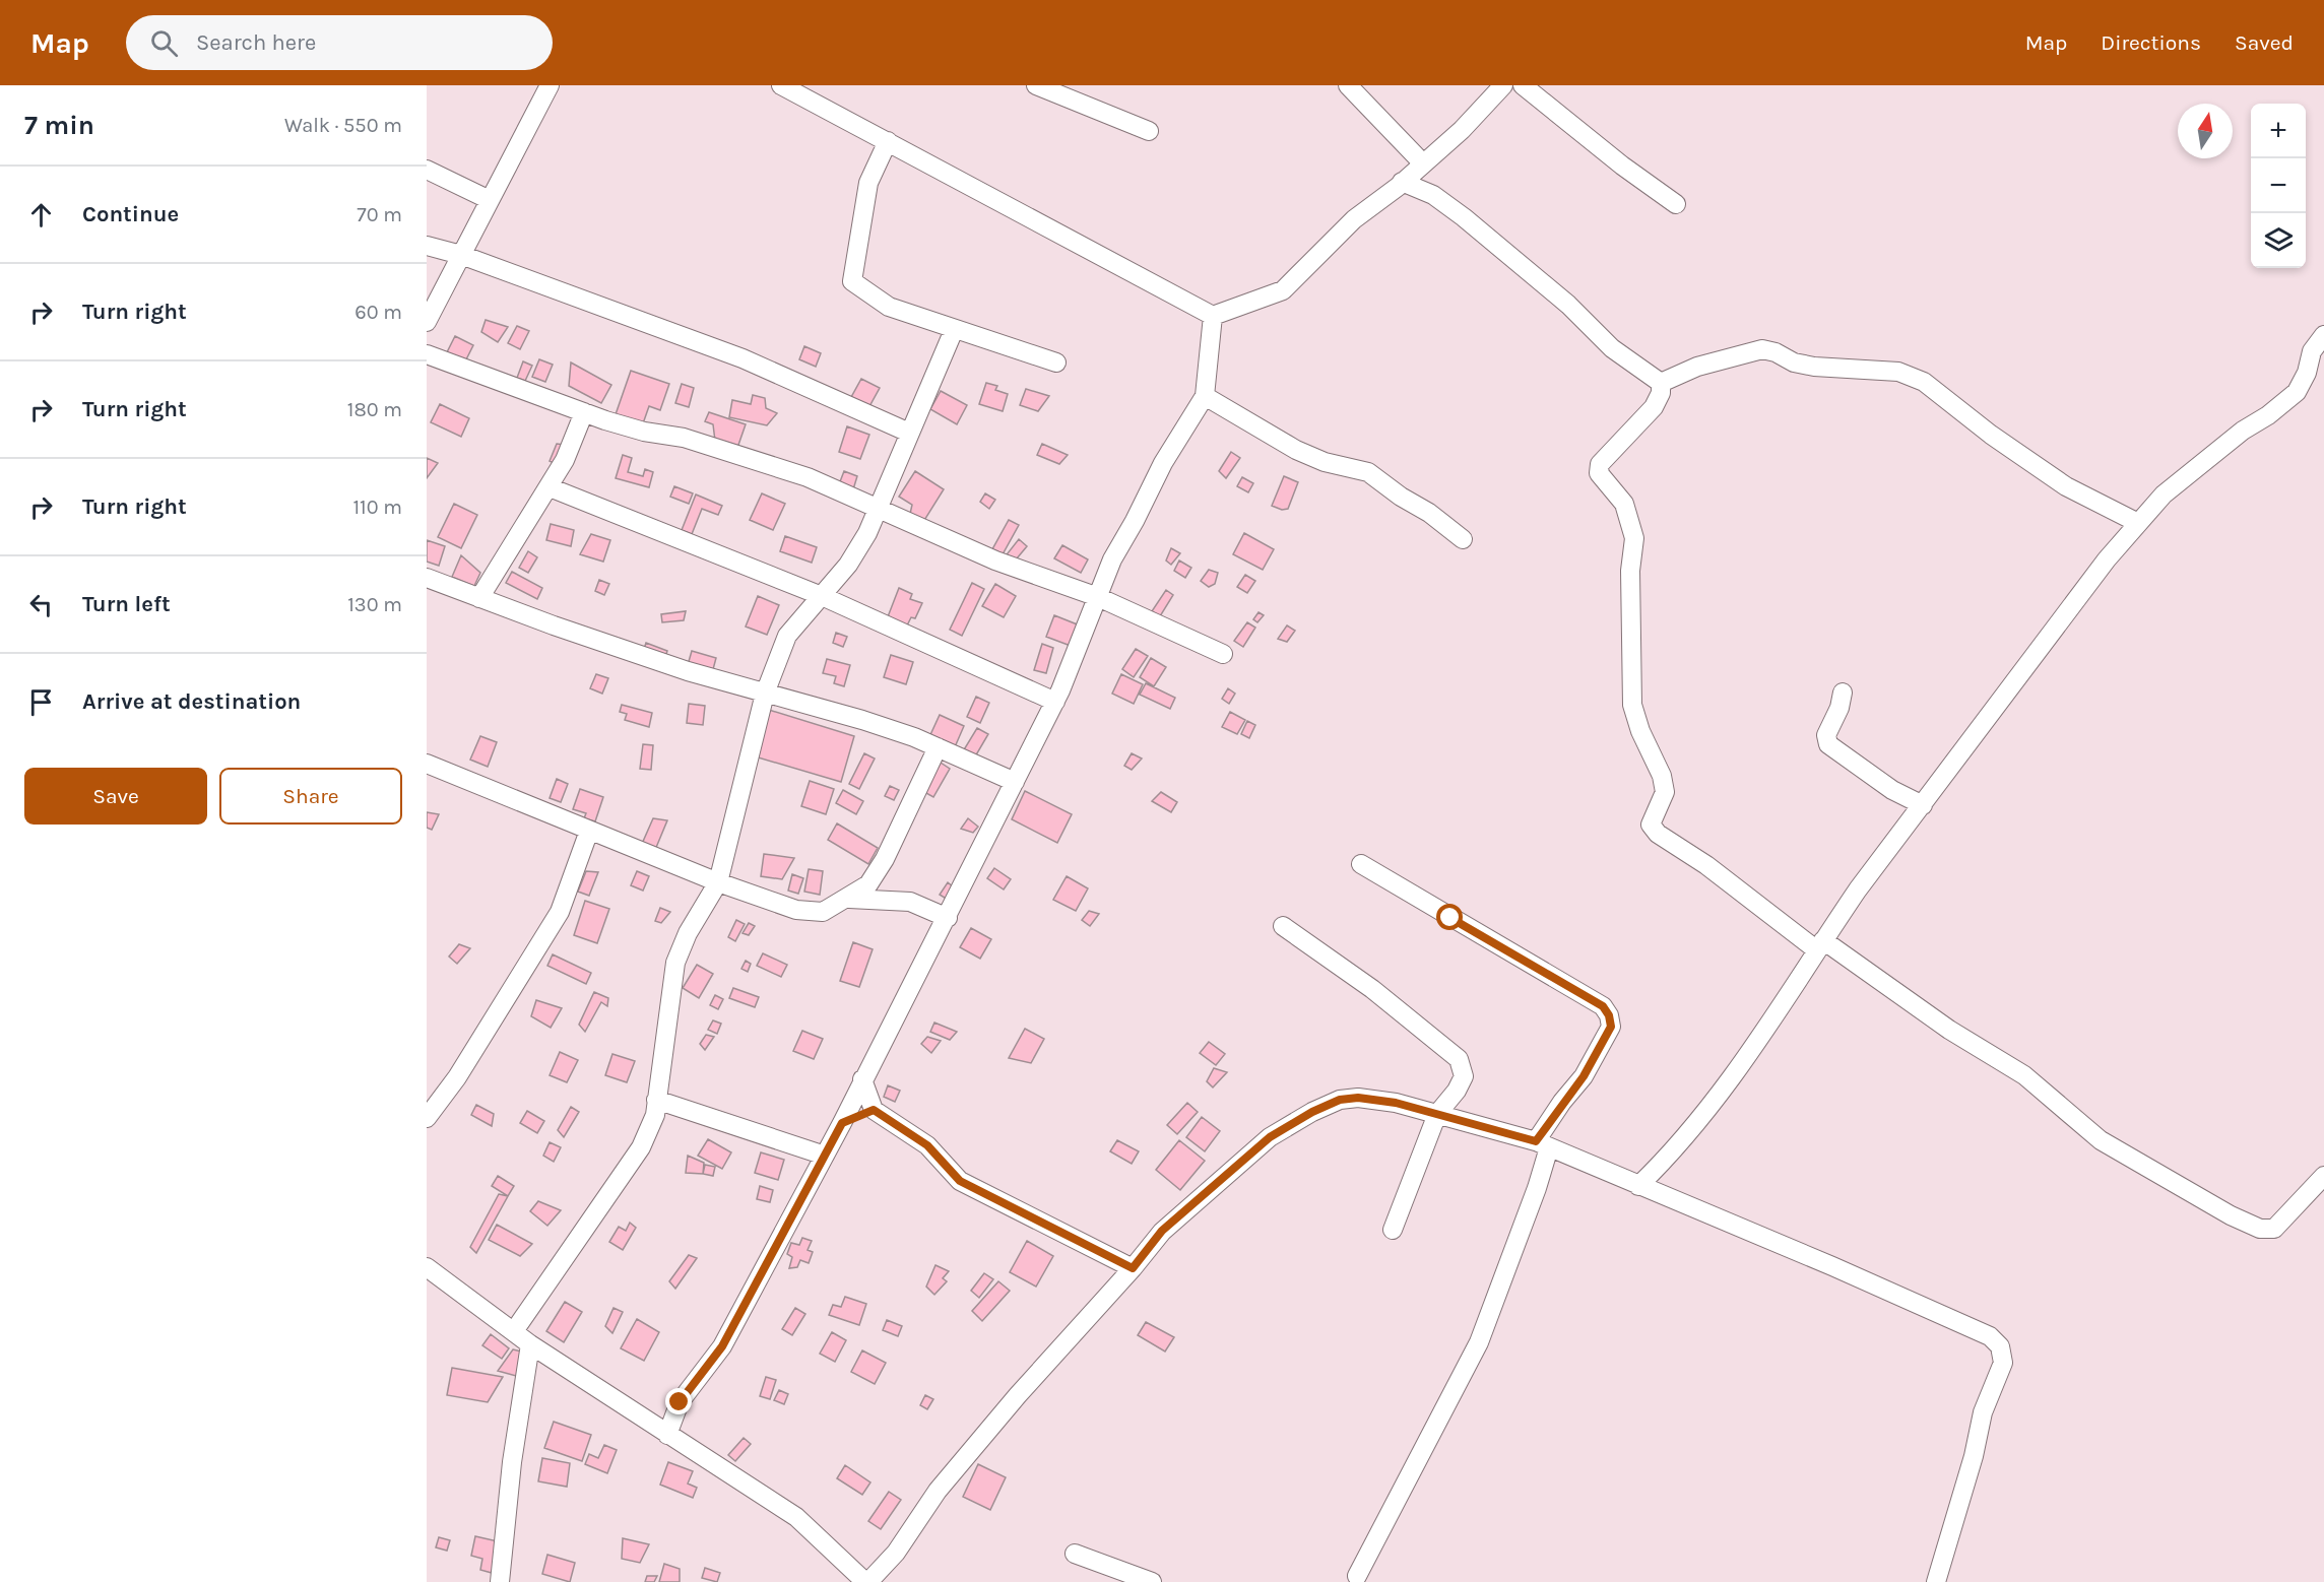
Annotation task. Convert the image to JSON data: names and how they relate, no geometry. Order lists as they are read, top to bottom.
{
  "north": "top",
  "page": {
    "header": "Map",
    "search": "Search here",
    "nav": ["Map", "Directions", "Saved"],
    "heading": ["7 min", "Walk · 550 m"],
    "map_buttons": ["+", "−"],
    "list": [
      ["Continue", "70 m"],
      ["Turn right", "60 m"],
      ["Turn right", "180 m"],
      ["Turn right", "110 m"],
      ["Turn left", "130 m"],
      "Arrive at destination"
    ],
    "buttons": ["Save", "Share"]
  }
}
